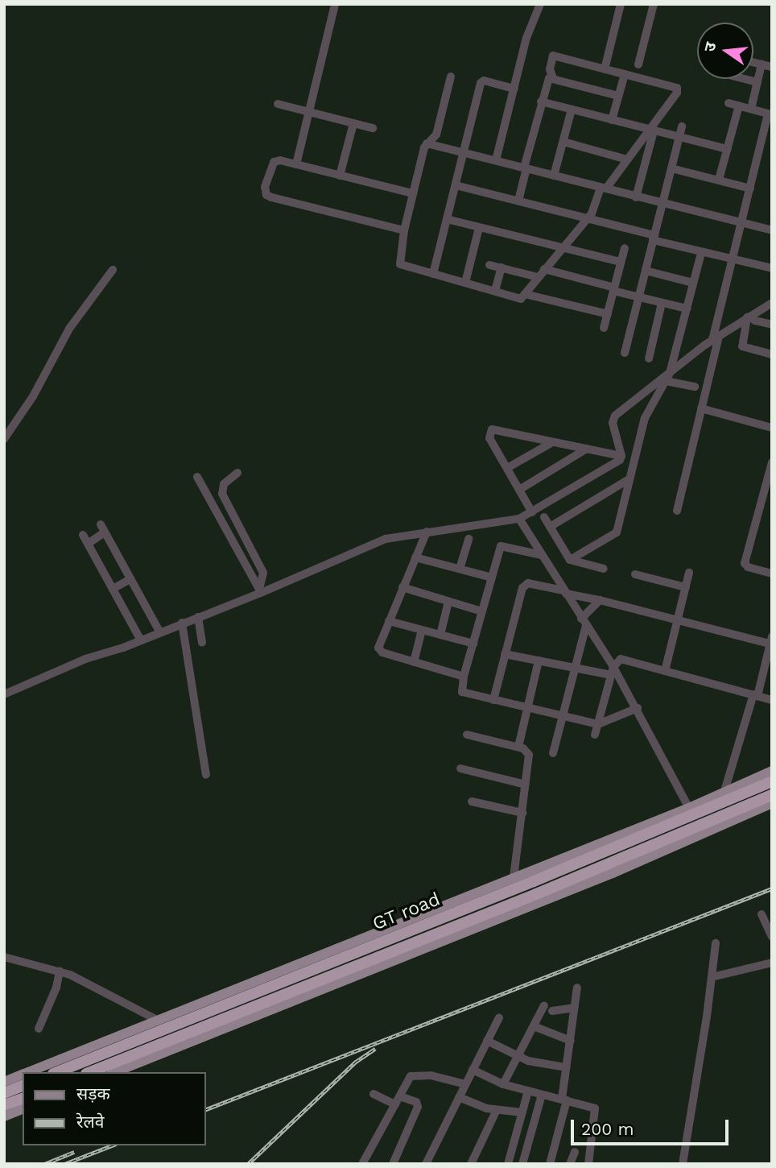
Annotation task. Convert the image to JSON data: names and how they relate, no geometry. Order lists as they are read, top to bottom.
{
  "streets": {
    "highway": ["GT road"]
  },
  "legend": ["सड़क", "रेलवे"],
  "scale_bar": "200 m",
  "north": "left"
}
